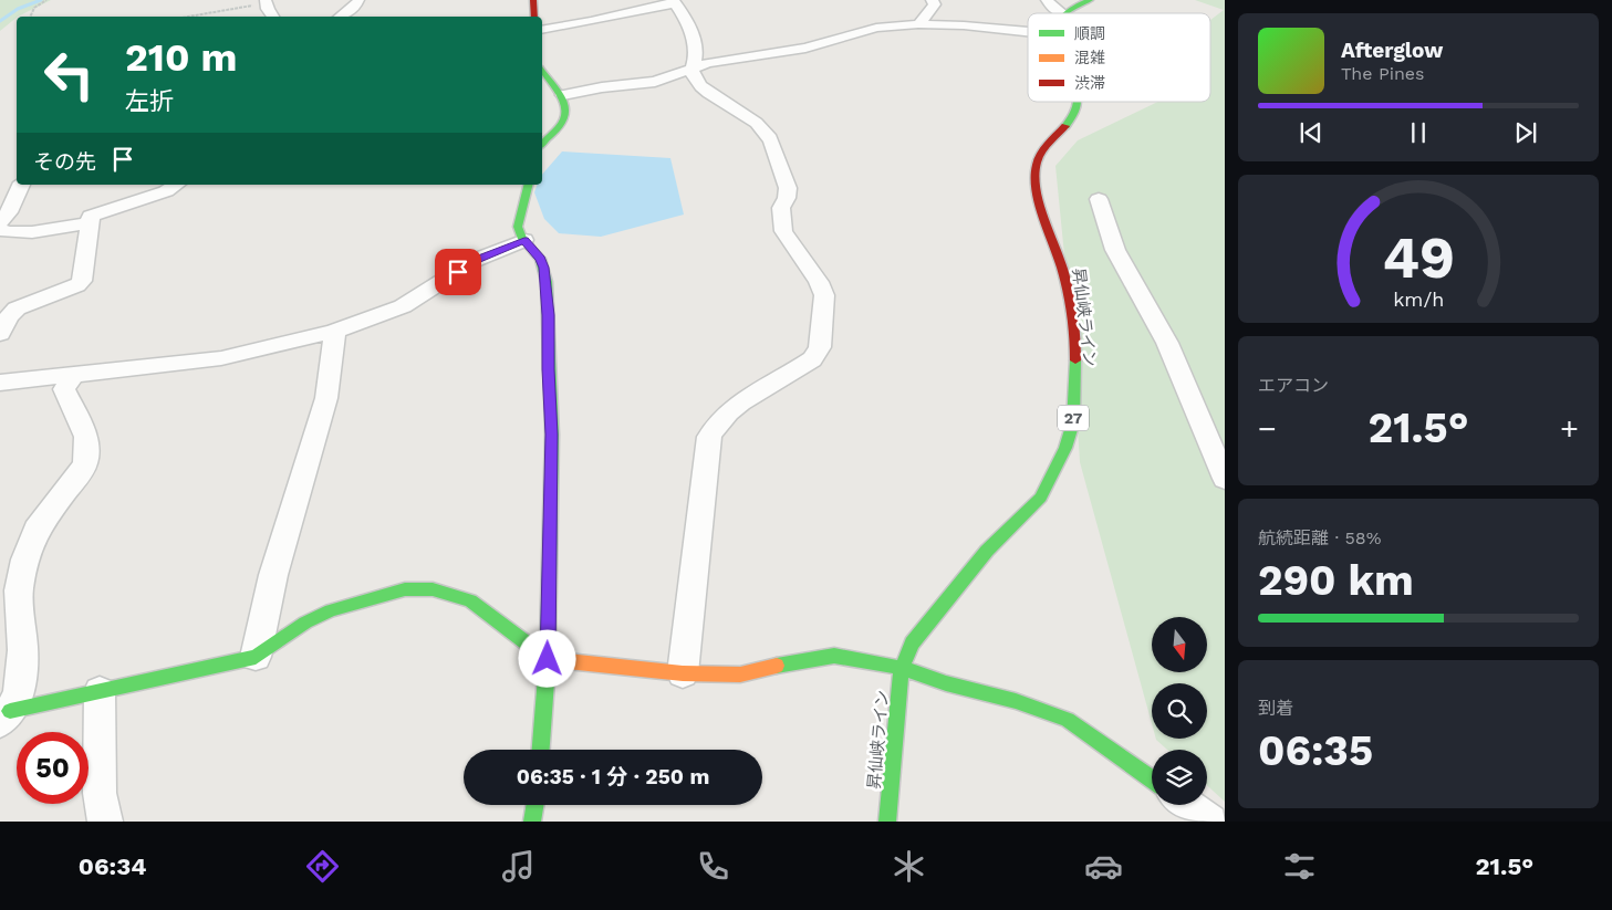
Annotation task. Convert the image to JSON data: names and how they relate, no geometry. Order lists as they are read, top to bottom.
{
  "streets": {
    "main road": ["昇仙峡ライン", "27"]
  },
  "legend": ["順調", "混雑", "渋滞"],
  "north": "bottom",
  "page": {
    "turn": ["210 m", "左折"],
    "song": ["Afterglow", "The Pines"],
    "then": "その先",
    "tile": [
      "エアコン",
      ["航続距離 · 58%", "290 km"],
      ["到着", "06:35"]
    ],
    "heat": ["−", "21.5°", "+"],
    "limit": "50",
    "trip": "06:35 · 1 分 · 250 m",
    "tabs": ["06:34", "21.5°"],
    "gauge": ["49", "km/h"]
  }
}
